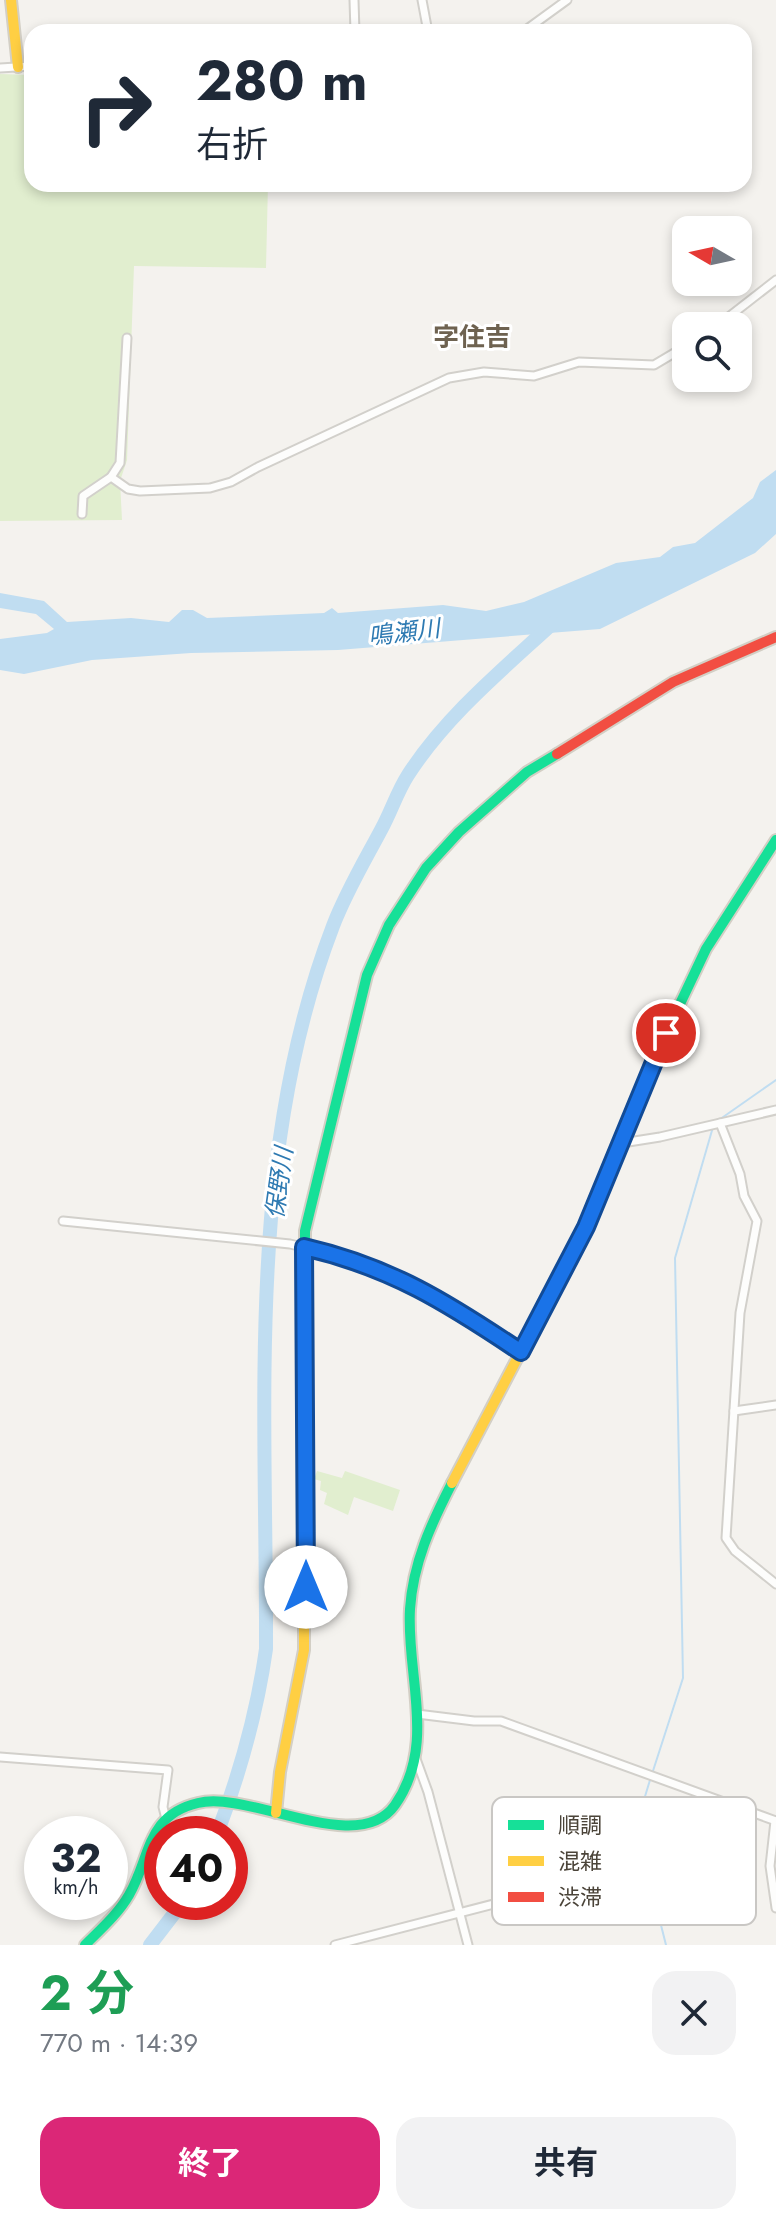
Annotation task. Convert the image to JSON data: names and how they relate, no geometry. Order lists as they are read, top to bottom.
{
  "districts": ["字住吉"],
  "water": ["鳴瀬川", "保野川"],
  "legend": ["順調", "混雑", "渋滞"],
  "north": "left",
  "page": {
    "turn": ["280 m", "右折"],
    "speed": "32 km/h",
    "limit": "40",
    "heading": ["2 分", "770 m · 14:39"],
    "buttons": ["終了", "共有"]
  }
}
